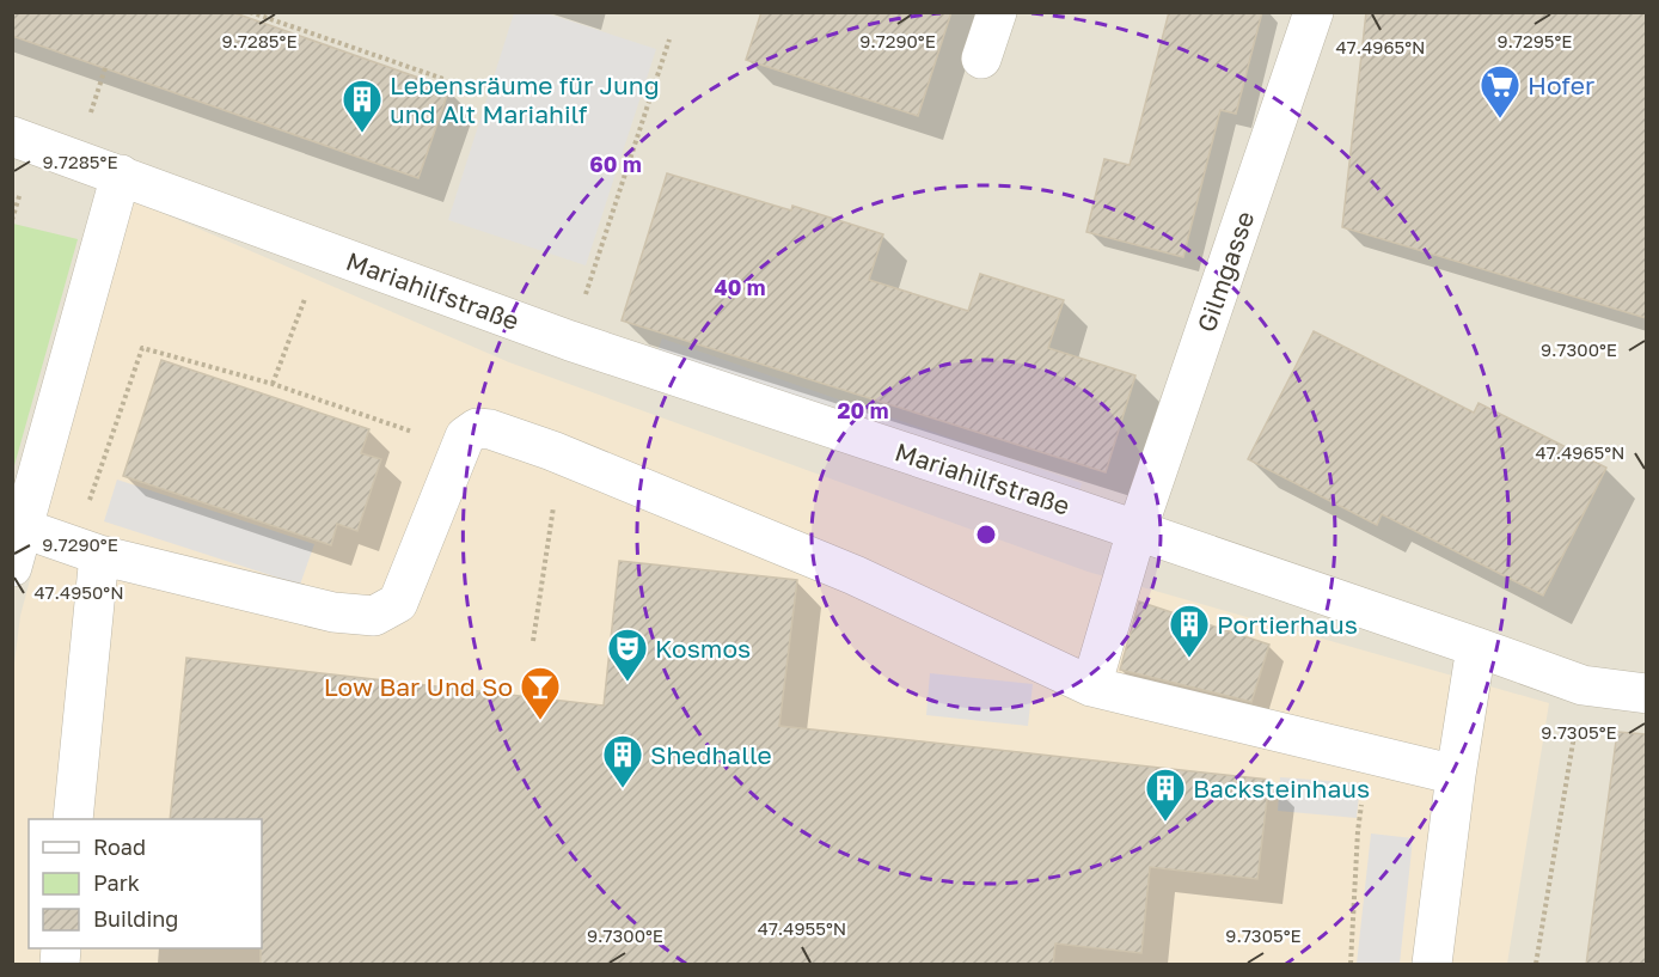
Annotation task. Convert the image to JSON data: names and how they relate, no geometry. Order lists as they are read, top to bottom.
{
  "streets": {
    "street": ["Gilmgasse", "Mariahilfstraße"]
  },
  "crossings": [
    ["Gilmgasse", "Mariahilfstraße"]
  ],
  "places": {
    "supermarket": ["Hofer"],
    "building": [
      "Lebensräume für Jung und Alt Mariahilf",
      "Portierhaus",
      "Shedhalle",
      "Backsteinhaus"
    ],
    "theatre": ["Kosmos"],
    "bar": ["Low Bar Und So"]
  },
  "legend": ["Road", "Park", "Building"],
  "coordinates": [
    "9.7285°E",
    "9.7290°E",
    "9.7295°E",
    "47.4965°N",
    "9.7300°E",
    "47.4950°N",
    "9.7305°E",
    "47.4955°N"
  ],
  "rings": ["60 m", "40 m", "20 m"]
}
